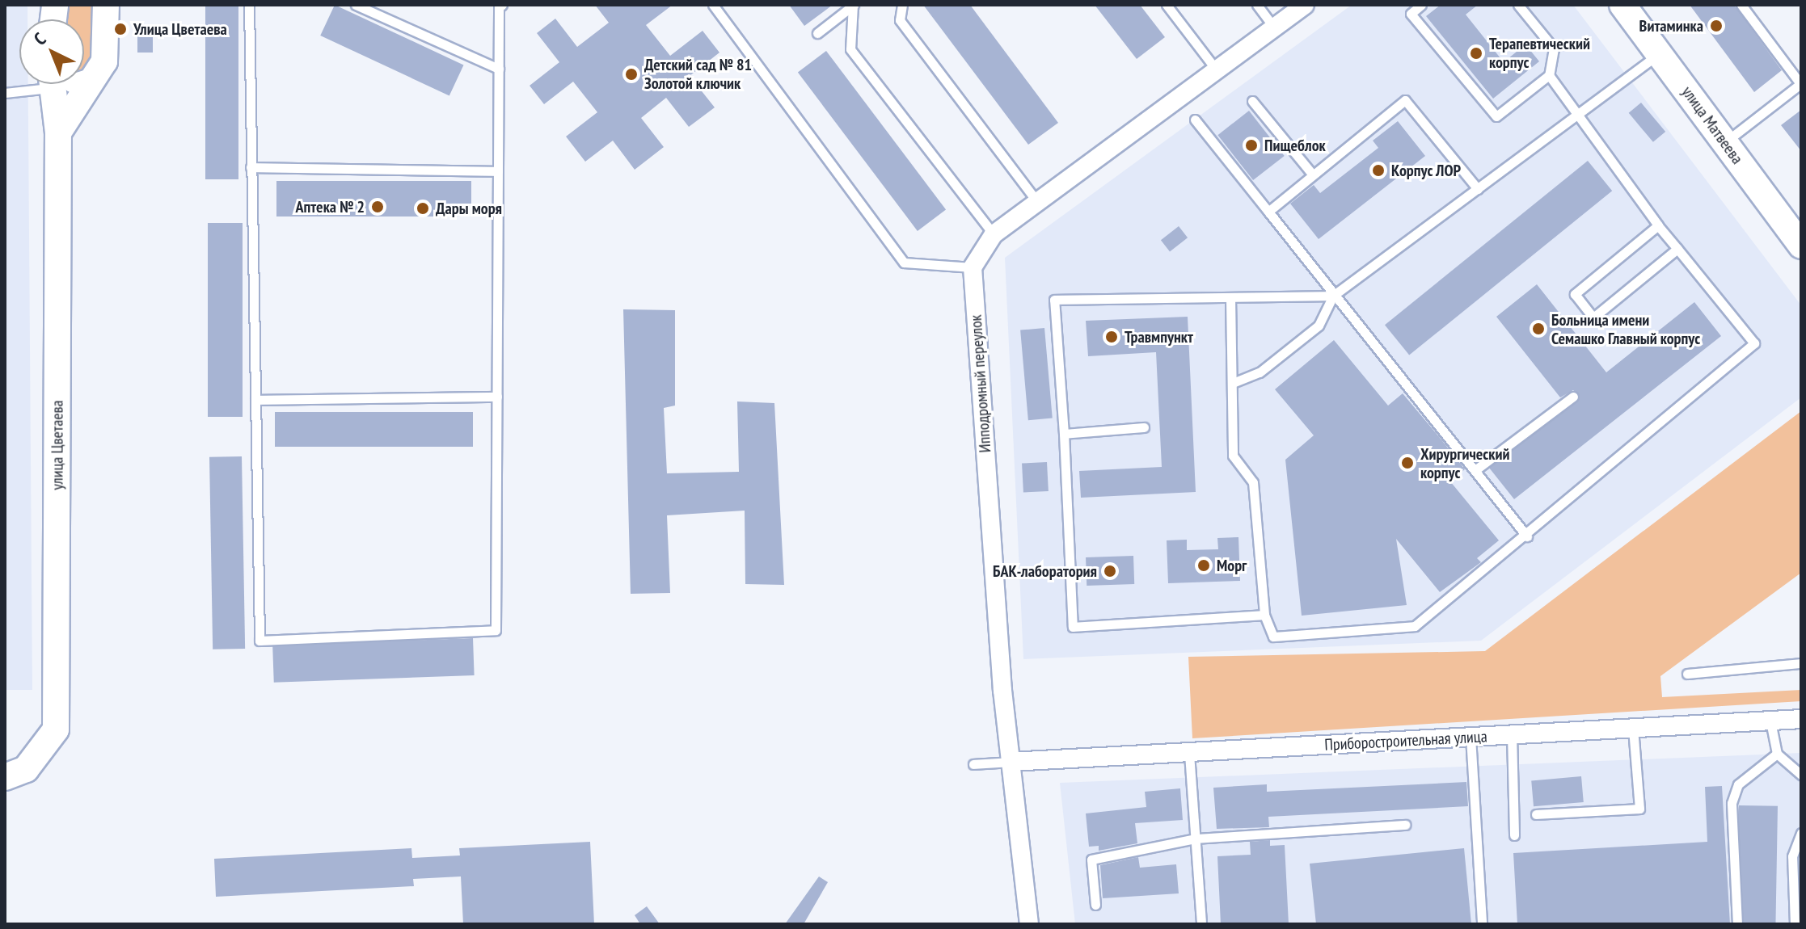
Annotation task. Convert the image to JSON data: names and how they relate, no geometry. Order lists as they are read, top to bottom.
{
  "streets": {
    "main road": ["улица Матвеева", "улица Цветаева"],
    "street": ["Ипподромный переулок", "Приборостроительная улица"]
  },
  "crossings": [
    ["Ипподромный переулок", "Приборостроительная улица"]
  ],
  "places": [
    "Витаминка",
    "Улица Цветаева",
    "Терапевтический корпус",
    "Детский сад № 81 Золотой ключик",
    "Пищеблок",
    "Корпус ЛОР",
    "Аптека № 2",
    "Дары моря",
    "Больница имени Семашко Главный корпус",
    "Травмпункт",
    "Хирургический корпус",
    "Морг",
    "БАК-лаборатория"
  ],
  "north": "top left"
}
